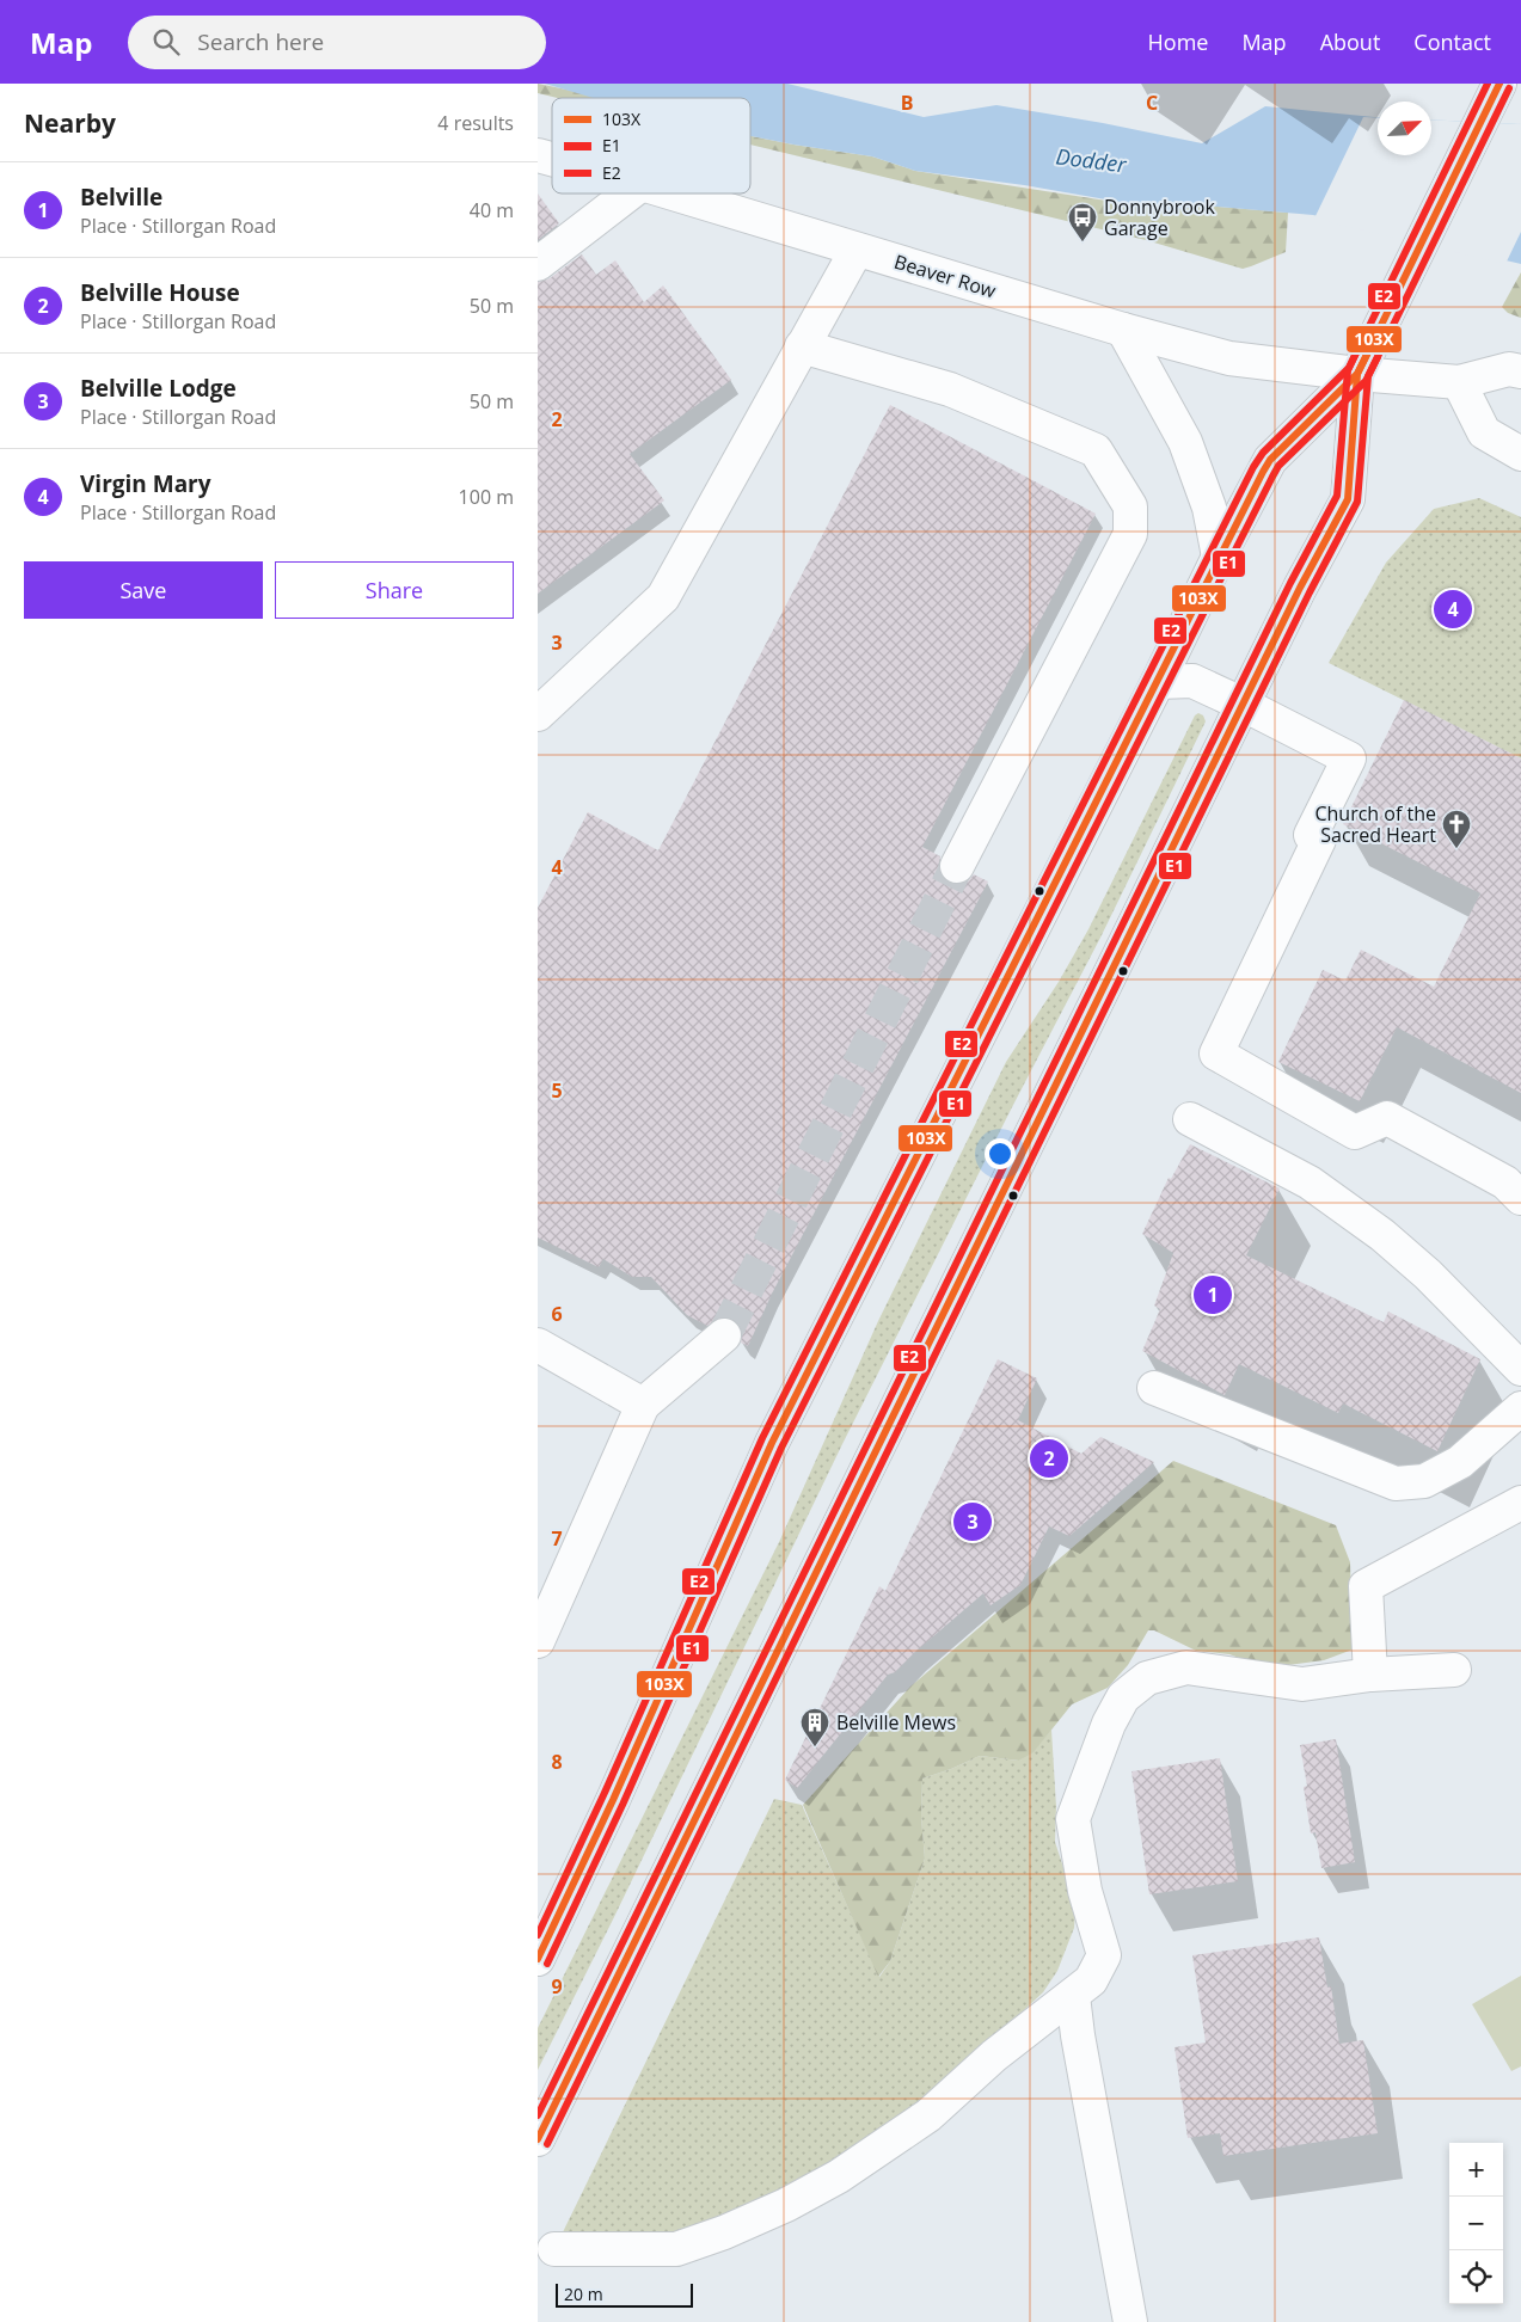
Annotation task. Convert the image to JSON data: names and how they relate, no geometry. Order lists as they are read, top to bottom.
{
  "streets": {
    "main road": ["Beaver Row"]
  },
  "water": ["Dodder"],
  "places": {
    "bus stop": ["Donnybrook Garage"],
    "church": ["Church of the Sacred Heart"],
    "building": ["Belville Mews"]
  },
  "lines": ["transit line 103X", "transit line E2", "transit line E1"],
  "legend": ["103X", "E1", "E2"],
  "scale_bar": "20 m",
  "north": "top right",
  "page": {
    "header": "Map",
    "search": "Search here",
    "nav": [
      "Home",
      "Map",
      "About",
      "Contact"
    ],
    "heading": ["Nearby", "4 results"],
    "list": [
      {
        "mark": "1",
        "name": "Belville",
        "note": "Place · Stillorgan Road",
        "value": "40 m"
      },
      {
        "mark": "2",
        "name": "Belville House",
        "note": "Place · Stillorgan Road",
        "value": "50 m"
      },
      {
        "mark": "3",
        "name": "Belville Lodge",
        "note": "Place · Stillorgan Road",
        "value": "50 m"
      },
      {
        "mark": "4",
        "name": "Virgin Mary",
        "note": "Place · Stillorgan Road",
        "value": "100 m"
      }
    ],
    "buttons": ["Save", "Share"],
    "pins": [
      "4",
      "1",
      "2",
      "3"
    ],
    "map_buttons": ["+", "−"],
    "scale": "20 m"
  },
  "grid": {
    "columns": ["B", "C"],
    "rows": [
      "2",
      "3",
      "4",
      "5",
      "6",
      "7",
      "8",
      "9"
    ]
  }
}
